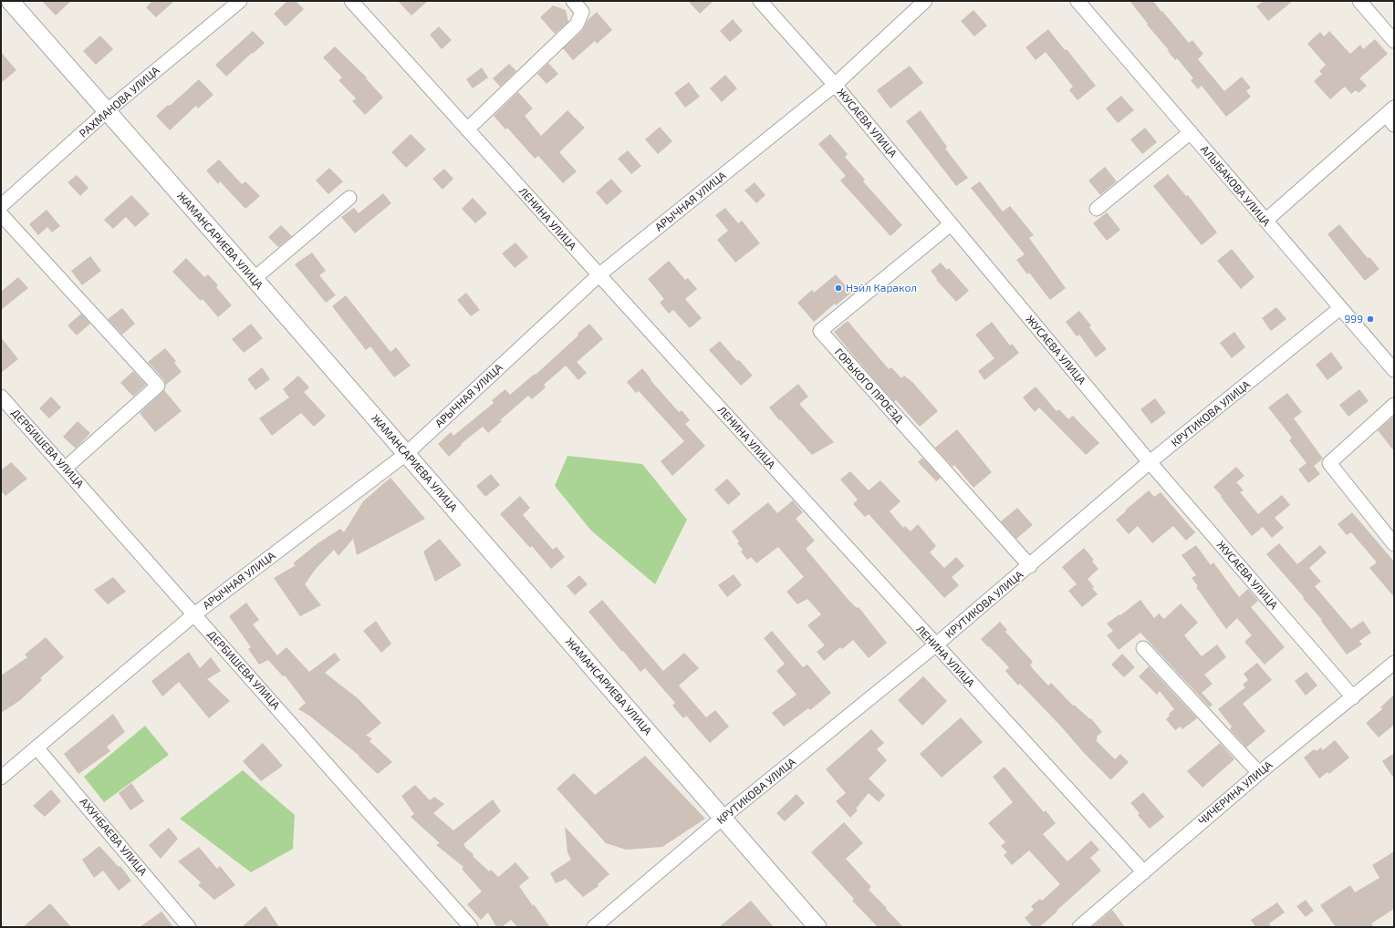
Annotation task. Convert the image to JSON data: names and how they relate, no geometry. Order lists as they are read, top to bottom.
{
  "streets": {
    "street": [
      "РАХМАНОВА УЛИЦА",
      "ЖУСАЕВА УЛИЦА",
      "АЛЫБАКОВА УЛИЦА",
      "АРЫЧНАЯ УЛИЦА",
      "ЛЕНИНА УЛИЦА",
      "ЖАМАНСАРИЕВА УЛИЦА",
      "ГОРЬКОГО ПРОЕЗД",
      "КРУТИКОВА УЛИЦА",
      "ДЕРБИШЕВА УЛИЦА",
      "ЧИЧЕРИНА УЛИЦА",
      "АХУНБАЕВА УЛИЦА"
    ]
  },
  "crossings": [
    ["РАХМАНОВА УЛИЦА", "ЖАМАНСАРИЕВА УЛИЦА"],
    ["ЖУСАЕВА УЛИЦА", "АРЫЧНАЯ УЛИЦА"],
    ["ЖУСАЕВА УЛИЦА", "ГОРЬКОГО ПРОЕЗД"],
    ["ЖУСАЕВА УЛИЦА", "КРУТИКОВА УЛИЦА"],
    ["ЖУСАЕВА УЛИЦА", "ЧИЧЕРИНА УЛИЦА"],
    ["АЛЫБАКОВА УЛИЦА", "КРУТИКОВА УЛИЦА"],
    ["АРЫЧНАЯ УЛИЦА", "ЛЕНИНА УЛИЦА"],
    ["АРЫЧНАЯ УЛИЦА", "ЖАМАНСАРИЕВА УЛИЦА"],
    ["АРЫЧНАЯ УЛИЦА", "ДЕРБИШЕВА УЛИЦА"],
    ["АРЫЧНАЯ УЛИЦА", "АХУНБАЕВА УЛИЦА"],
    ["ЛЕНИНА УЛИЦА", "КРУТИКОВА УЛИЦА"],
    ["ЛЕНИНА УЛИЦА", "ЧИЧЕРИНА УЛИЦА"],
    ["ЖАМАНСАРИЕВА УЛИЦА", "КРУТИКОВА УЛИЦА"],
    ["ГОРЬКОГО ПРОЕЗД", "КРУТИКОВА УЛИЦА"]
  ],
  "places": ["Нэйл Каракол", "999"]
}
